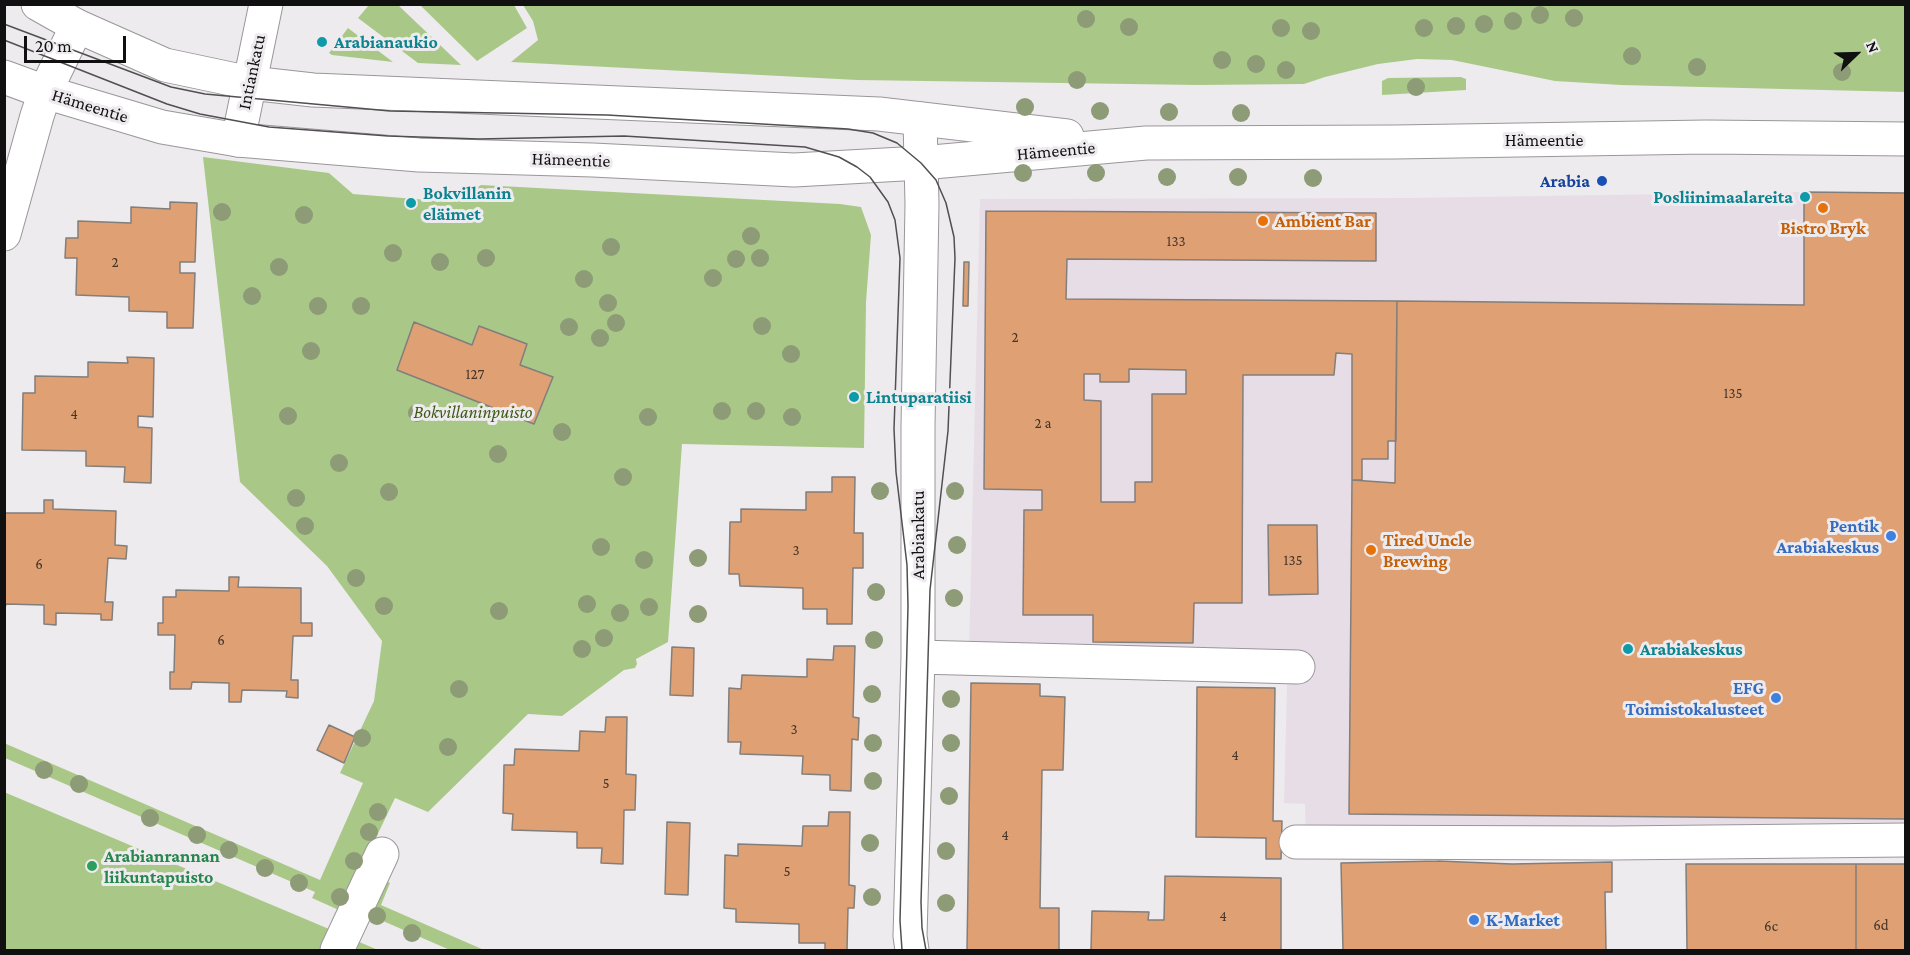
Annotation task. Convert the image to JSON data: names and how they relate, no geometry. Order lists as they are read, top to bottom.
{
  "streets": {
    "main road": ["Intiankatu", "Hämeentie", "Arabiankatu"]
  },
  "crossings": [
    ["Intiankatu", "Hämeentie"],
    ["Hämeentie", "Arabiankatu"]
  ],
  "parks": ["Bokvillaninpuisto"],
  "places": [
    "Arabianaukio",
    "Arabia",
    "Posliinimaalareita",
    "Bokvillanin eläimet",
    "Bistro Bryk",
    "Ambient Bar",
    "Lintuparatiisi",
    "Pentik Arabiakeskus",
    "Tired Uncle Brewing",
    "Arabiakeskus",
    "EFG Toimistokalusteet",
    "Arabianrannan liikuntapuisto",
    "K-Market"
  ],
  "house_numbers": [
    "133",
    "2",
    "2",
    "127",
    "135",
    "4",
    "2 a",
    "3",
    "135",
    "6",
    "6",
    "3",
    "4",
    "5",
    "4",
    "5",
    "4",
    "6d",
    "6c"
  ],
  "scale_bar": "20 m",
  "north": "top right"
}
